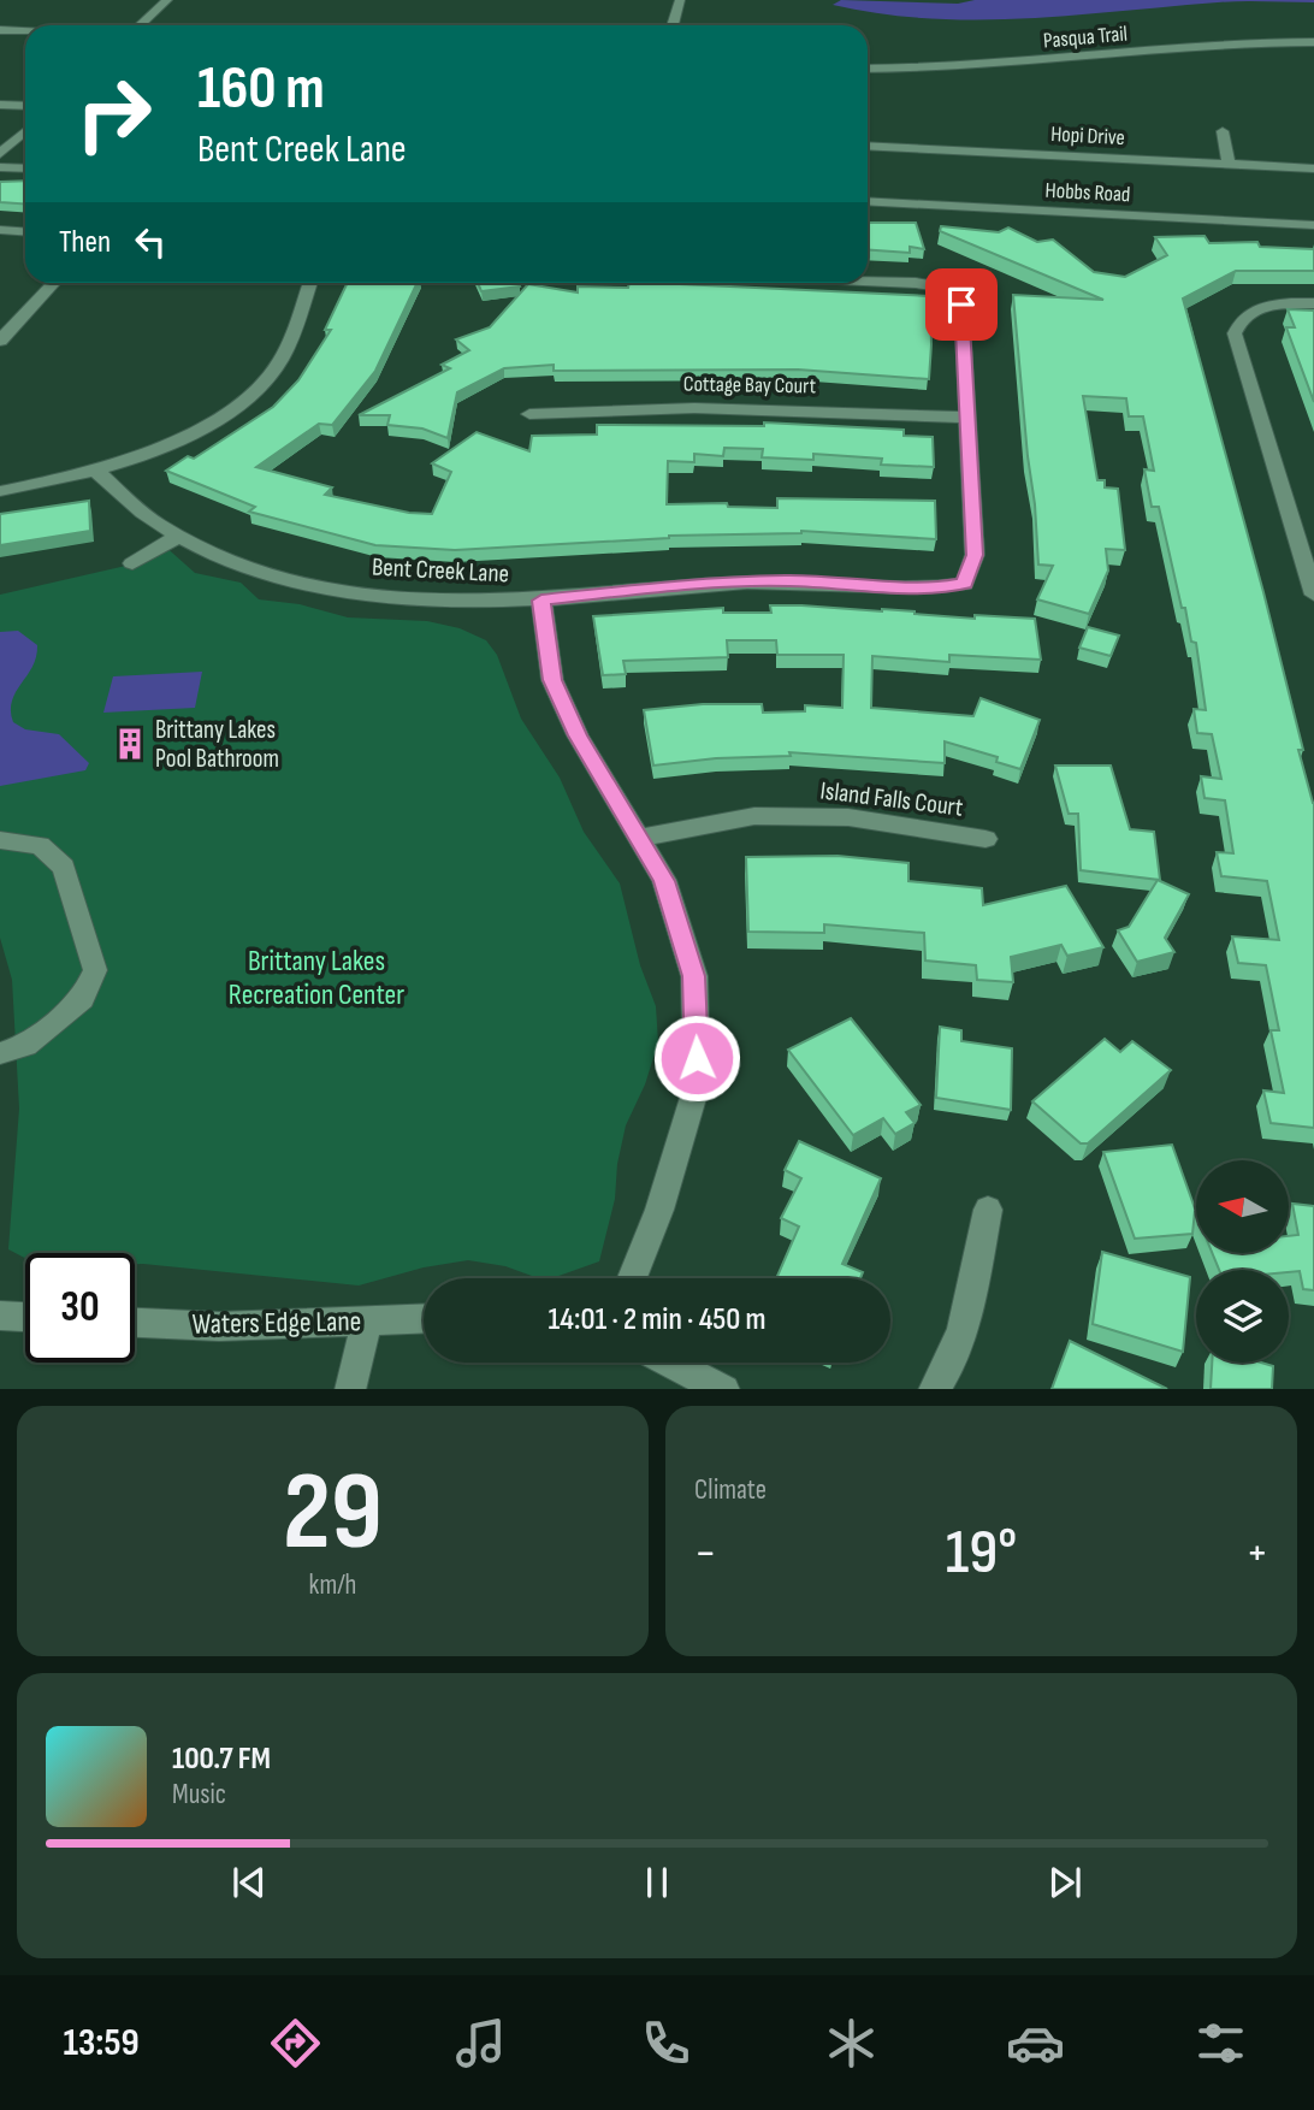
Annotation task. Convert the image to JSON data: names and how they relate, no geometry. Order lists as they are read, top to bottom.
{
  "streets": {
    "street": [
      "Pasqua Trail",
      "Hopi Drive",
      "Hobbs Road",
      "Cottage Bay Court",
      "Bent Creek Lane",
      "Island Falls Court",
      "Waters Edge Lane"
    ]
  },
  "crossings": [
    ["Cottage Bay Court", "Bent Creek Lane"]
  ],
  "parks": ["Brittany Lakes Recreation Center"],
  "places": {
    "building": ["Brittany Lakes Pool Bathroom"]
  },
  "north": "left",
  "page": {
    "turn": ["160 m", "Bent Creek Lane"],
    "then": "Then",
    "limit": "30",
    "trip": "14:01 · 2 min · 450 m",
    "tile": [
      ["29", "km/h"],
      "Climate"
    ],
    "heat": ["−", "19°", "+"],
    "song": ["100.7 FM", "Music"],
    "tabs": "13:59"
  }
}
